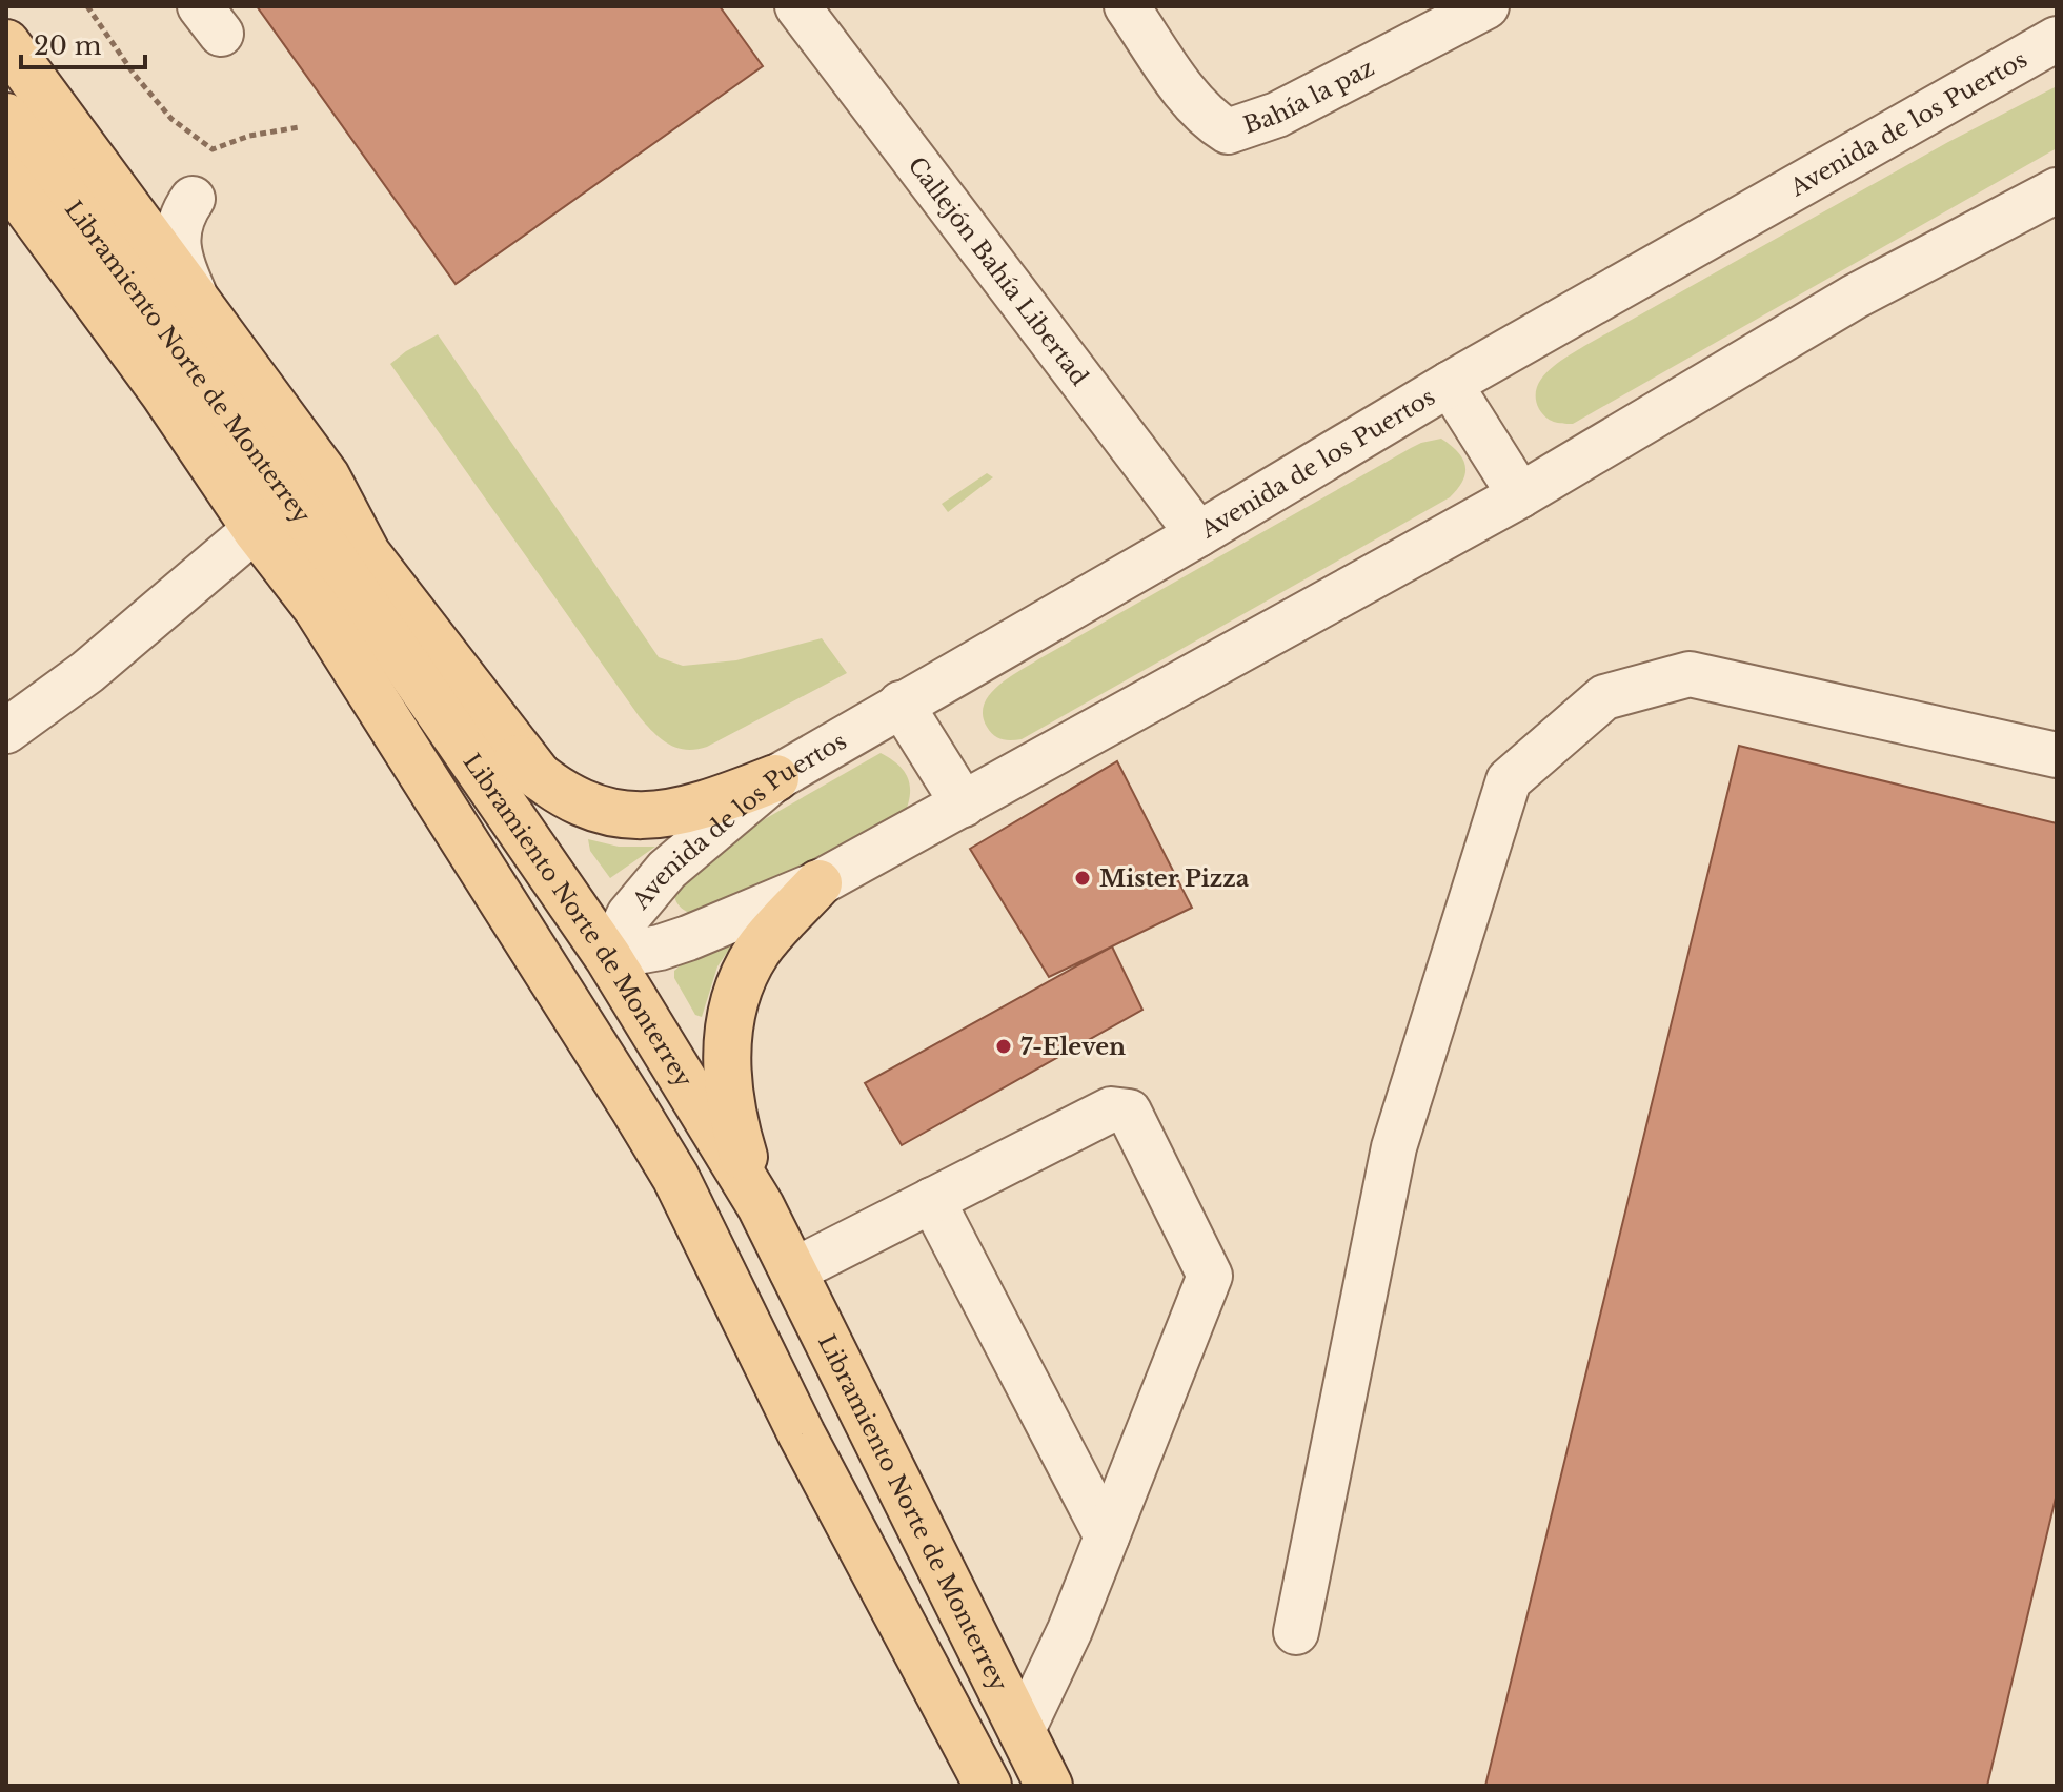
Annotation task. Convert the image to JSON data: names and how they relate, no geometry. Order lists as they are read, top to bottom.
{
  "streets": {
    "main road": ["Libramiento Norte de Monterrey"],
    "street": ["Bahía la paz", "Avenida de los Puertos", "Callejón Bahía Libertad"]
  },
  "crossings": [
    ["Avenida de los Puertos", "Callejón Bahía Libertad"],
    ["Avenida de los Puertos", "Libramiento Norte de Monterrey"]
  ],
  "places": ["Mister Pizza", "7-Eleven"],
  "scale_bar": "20 m"
}
